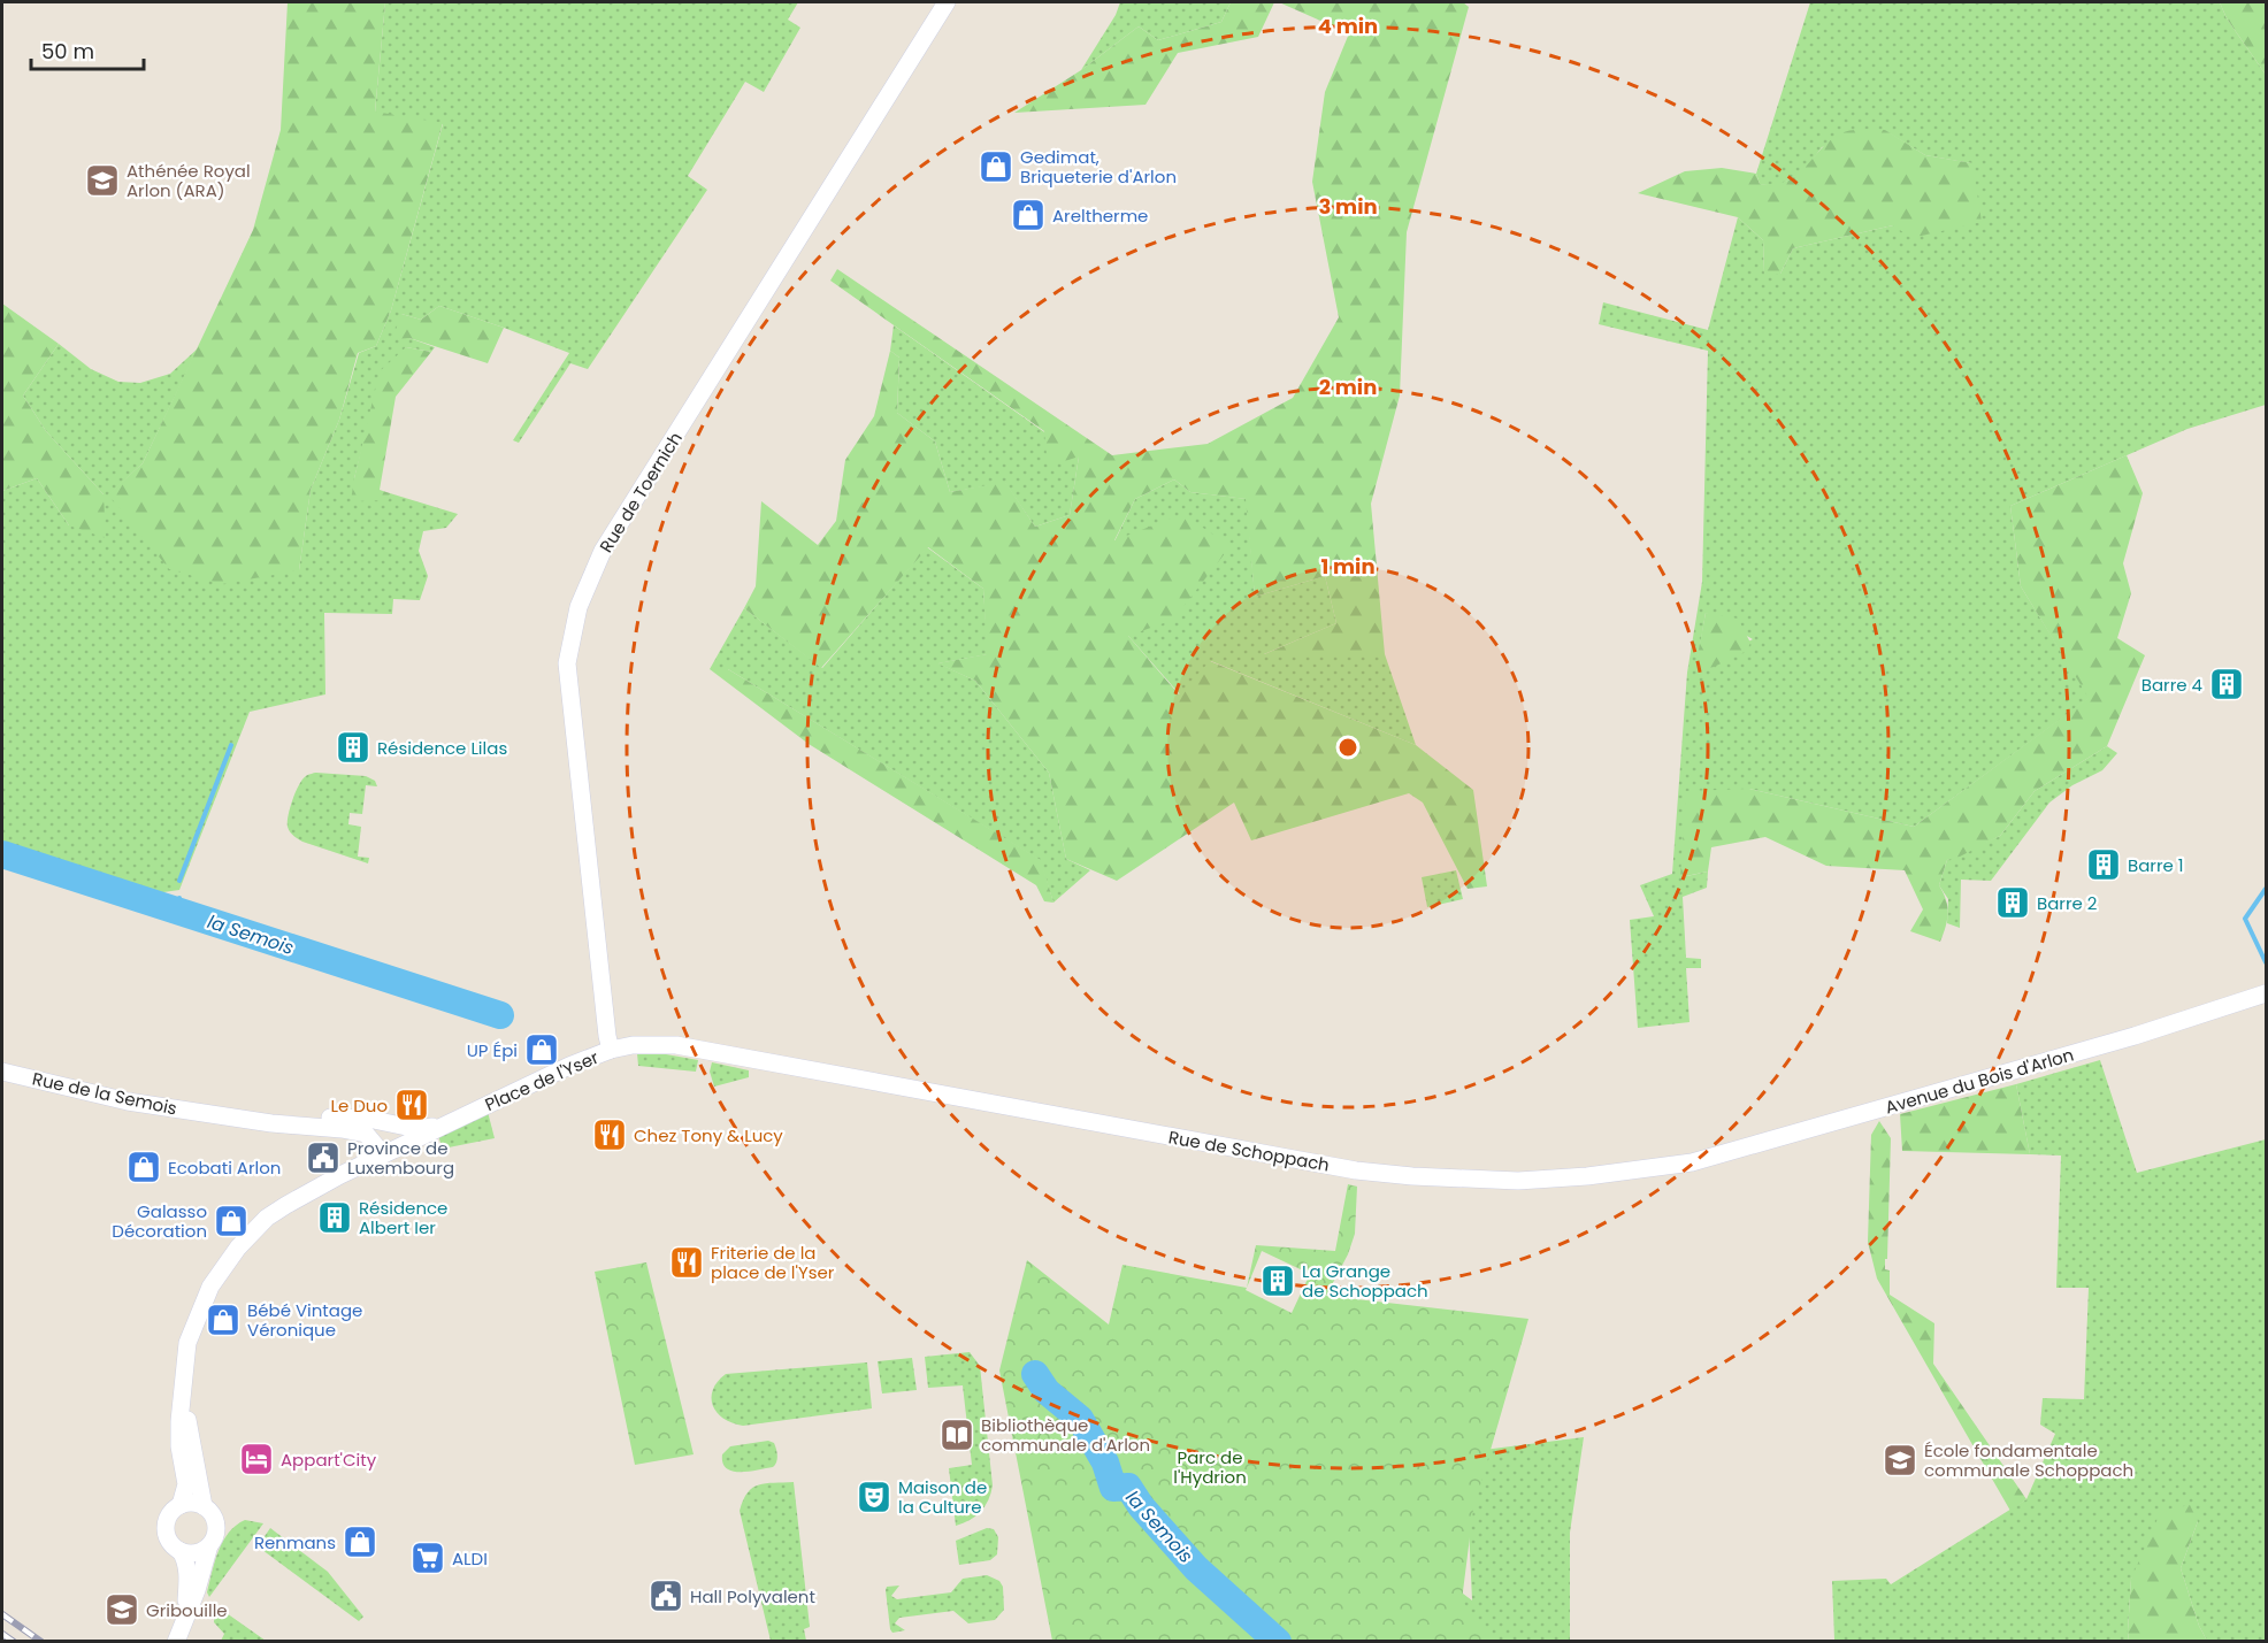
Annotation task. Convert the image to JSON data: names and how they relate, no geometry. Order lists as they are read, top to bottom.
{
  "streets": {
    "main road": [
      "Rue de Toernich",
      "Place de l'Yser",
      "Avenue du Bois d'Arlon",
      "Rue de la Semois",
      "Rue de Schoppach"
    ]
  },
  "crossings": [
    ["Rue de Toernich", "Place de l'Yser"],
    ["Place de l'Yser", "Rue de la Semois"],
    ["Place de l'Yser", "Rue de Schoppach"],
    ["Avenue du Bois d'Arlon", "Rue de Schoppach"]
  ],
  "water": ["la Semois"],
  "parks": ["Parc de l'Hydrion"],
  "places": {
    "shop": [
      "Gedimat, Briqueterie d'Arlon",
      "Areltherme",
      "UP Épi",
      "Ecobati Arlon",
      "Galasso Décoration",
      "Bébé Vintage Véronique",
      "Renmans"
    ],
    "school or university": ["Athénée Royal Arlon (ARA)", "École fondamentale communale Schoppach", "Gribouille"],
    "building": [
      "Barre 4",
      "Résidence Lilas",
      "Barre 1",
      "Barre 2",
      "Résidence Albert Ier",
      "La Grange de Schoppach"
    ],
    "restaurant": ["Le Duo", "Chez Tony & Lucy", "Friterie de la place de l'Yser"],
    "public building": ["Province de Luxembourg", "Hall Polyvalent"],
    "library": ["Bibliothèque communale d'Arlon"],
    "hotel": ["Appart'City"],
    "theatre": ["Maison de la Culture"],
    "supermarket": ["ALDI"]
  },
  "scale_bar": "50 m",
  "rings": [
    "4 min",
    "3 min",
    "2 min",
    "1 min"
  ]
}
